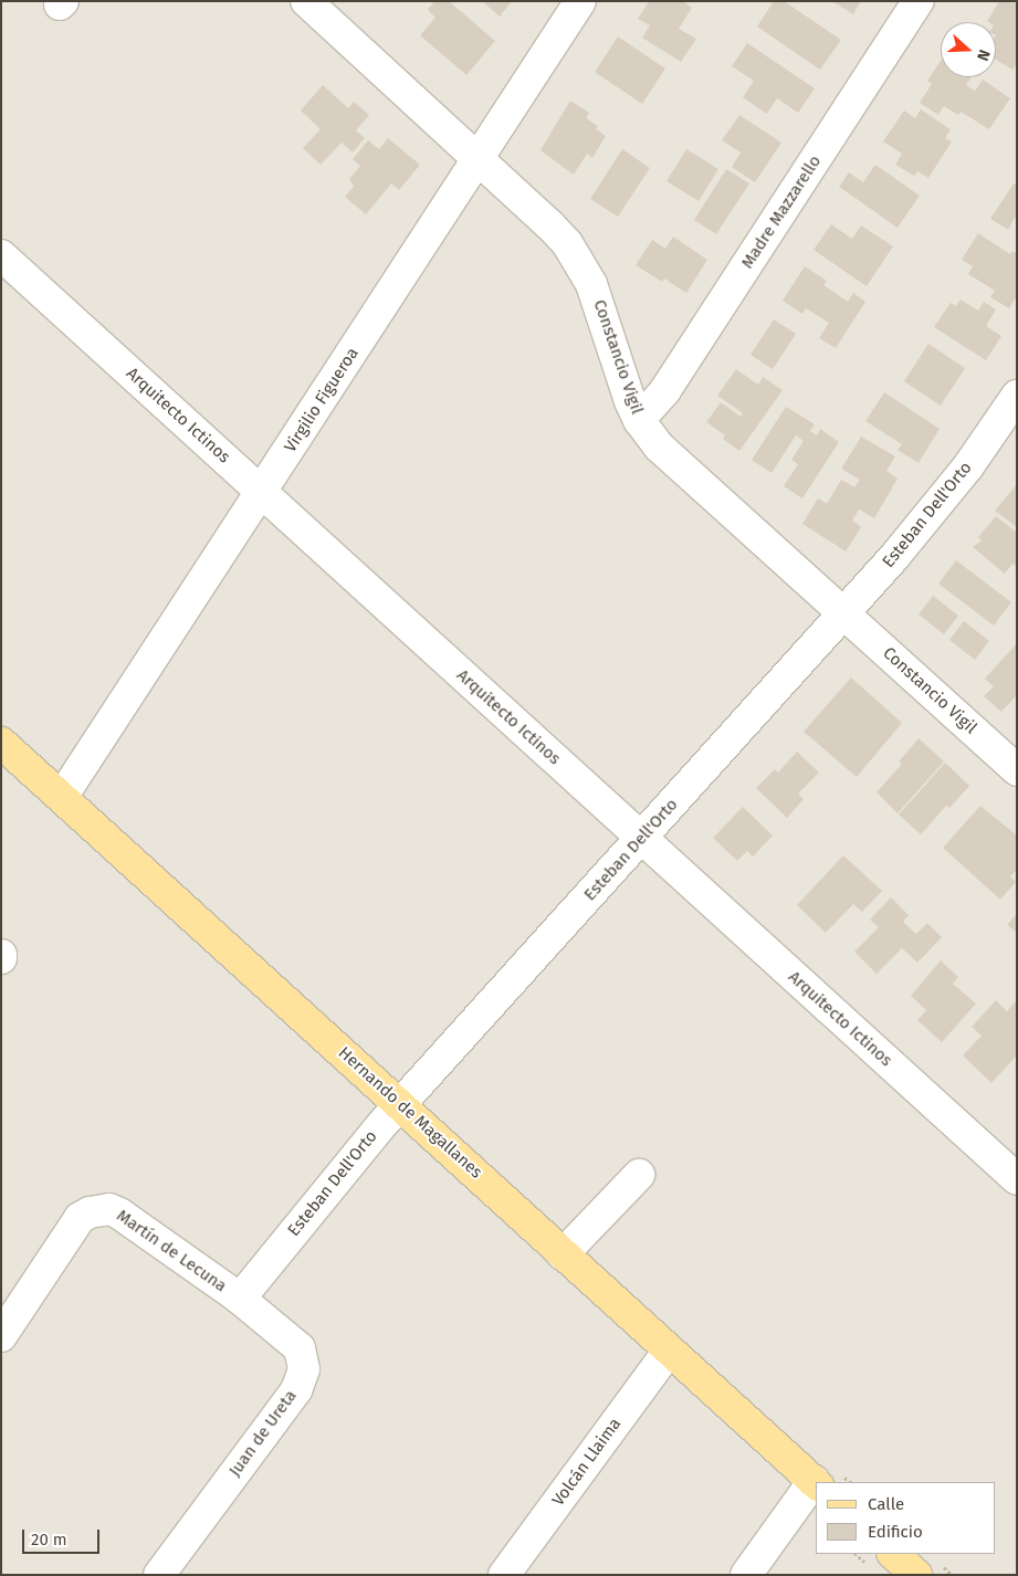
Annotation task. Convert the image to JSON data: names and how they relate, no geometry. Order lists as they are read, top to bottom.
{
  "streets": {
    "main road": ["Hernando de Magallanes"],
    "street": [
      "Madre Mazzarello",
      "Constancio Vigil",
      "Virgilio Figueroa",
      "Arquitecto Ictinos",
      "Esteban Dell'Orto",
      "Martín de Lecuna",
      "Juan de Ureta",
      "Volcán Llaima"
    ]
  },
  "crossings": [
    ["Madre Mazzarello", "Constancio Vigil"],
    ["Constancio Vigil", "Virgilio Figueroa"],
    ["Constancio Vigil", "Esteban Dell'Orto"],
    ["Virgilio Figueroa", "Arquitecto Ictinos"],
    ["Virgilio Figueroa", "Hernando de Magallanes"],
    ["Arquitecto Ictinos", "Esteban Dell'Orto"],
    ["Esteban Dell'Orto", "Hernando de Magallanes"],
    ["Esteban Dell'Orto", "Martín de Lecuna"],
    ["Esteban Dell'Orto", "Juan de Ureta"],
    ["Hernando de Magallanes", "Volcán Llaima"],
    ["Martín de Lecuna", "Juan de Ureta"]
  ],
  "legend": ["Calle", "Edificio"],
  "scale_bar": "20 m",
  "north": "right"
}
